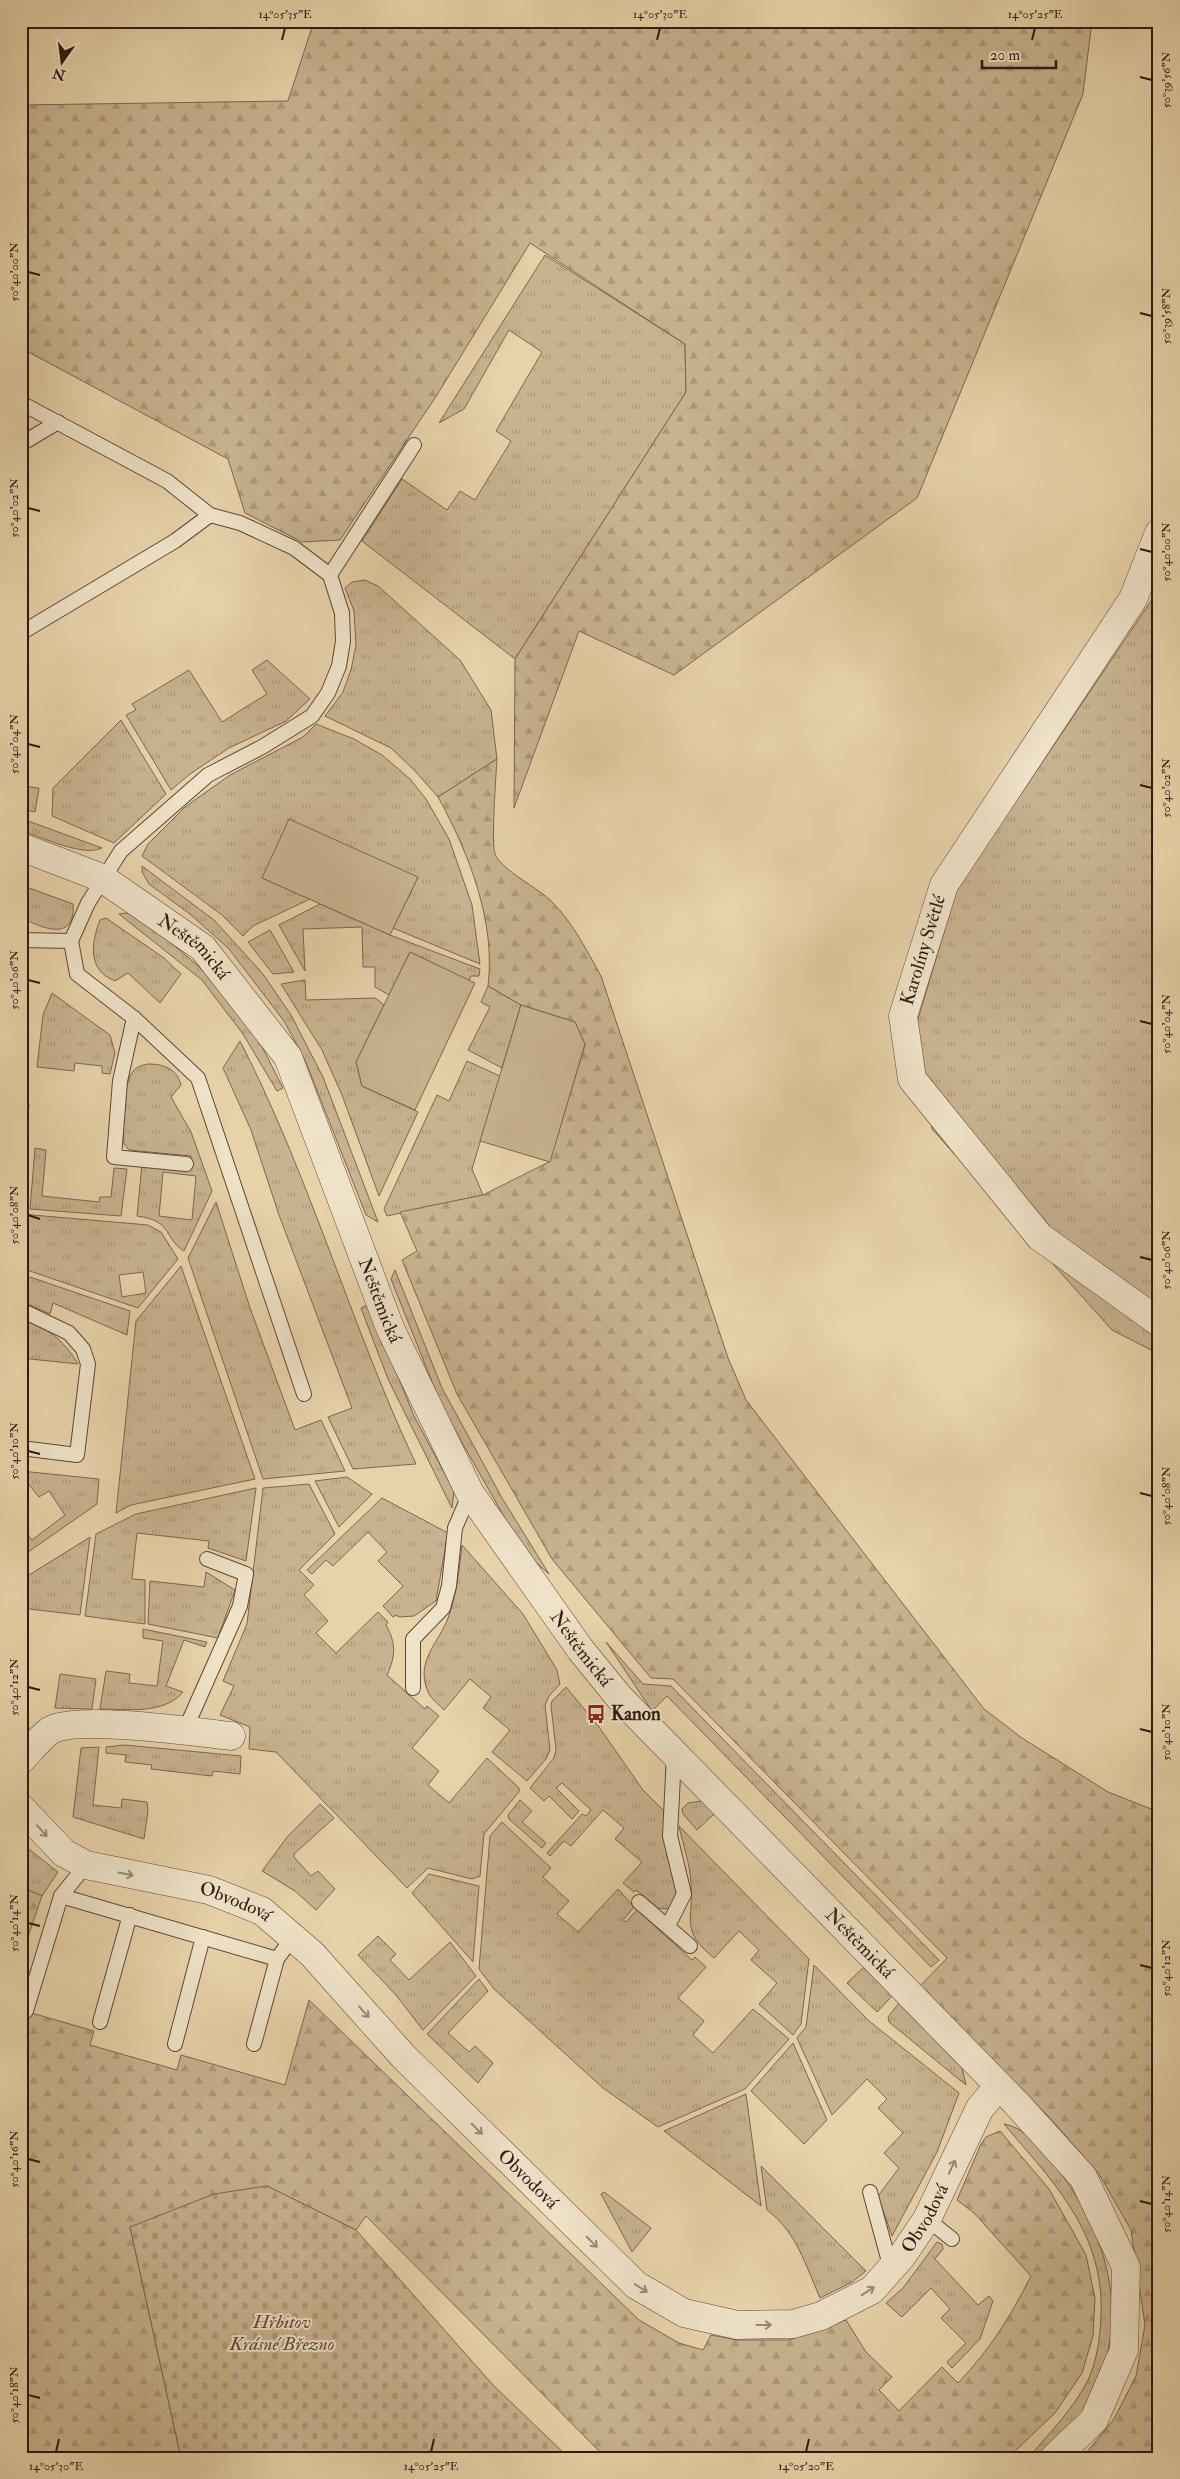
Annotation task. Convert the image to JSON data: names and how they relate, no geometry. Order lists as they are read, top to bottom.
{
  "streets": {
    "street": ["Neštěmická", "Karolíny Světlé", "Obvodová"]
  },
  "crossings": [
    ["Neštěmická", "Obvodová"]
  ],
  "one_way": ["Obvodová"],
  "parks": ["Hřbitov Krásné Březno"],
  "places": {
    "bus stop": ["Kanon"]
  },
  "scale_bar": "20 m",
  "north": "bottom",
  "coordinates": [
    "14°05'35\"E",
    "14°05'30\"E",
    "14°05'25\"E",
    "50°39'56\"N",
    "50°40'00\"N",
    "50°39'58\"N",
    "50°40'02\"N",
    "50°40'04\"N",
    "50°40'06\"N",
    "50°40'08\"N",
    "50°40'10\"N",
    "50°40'12\"N",
    "50°40'14\"N",
    "50°40'16\"N",
    "50°40'18\"N",
    "14°05'20\"E"
  ]
}
